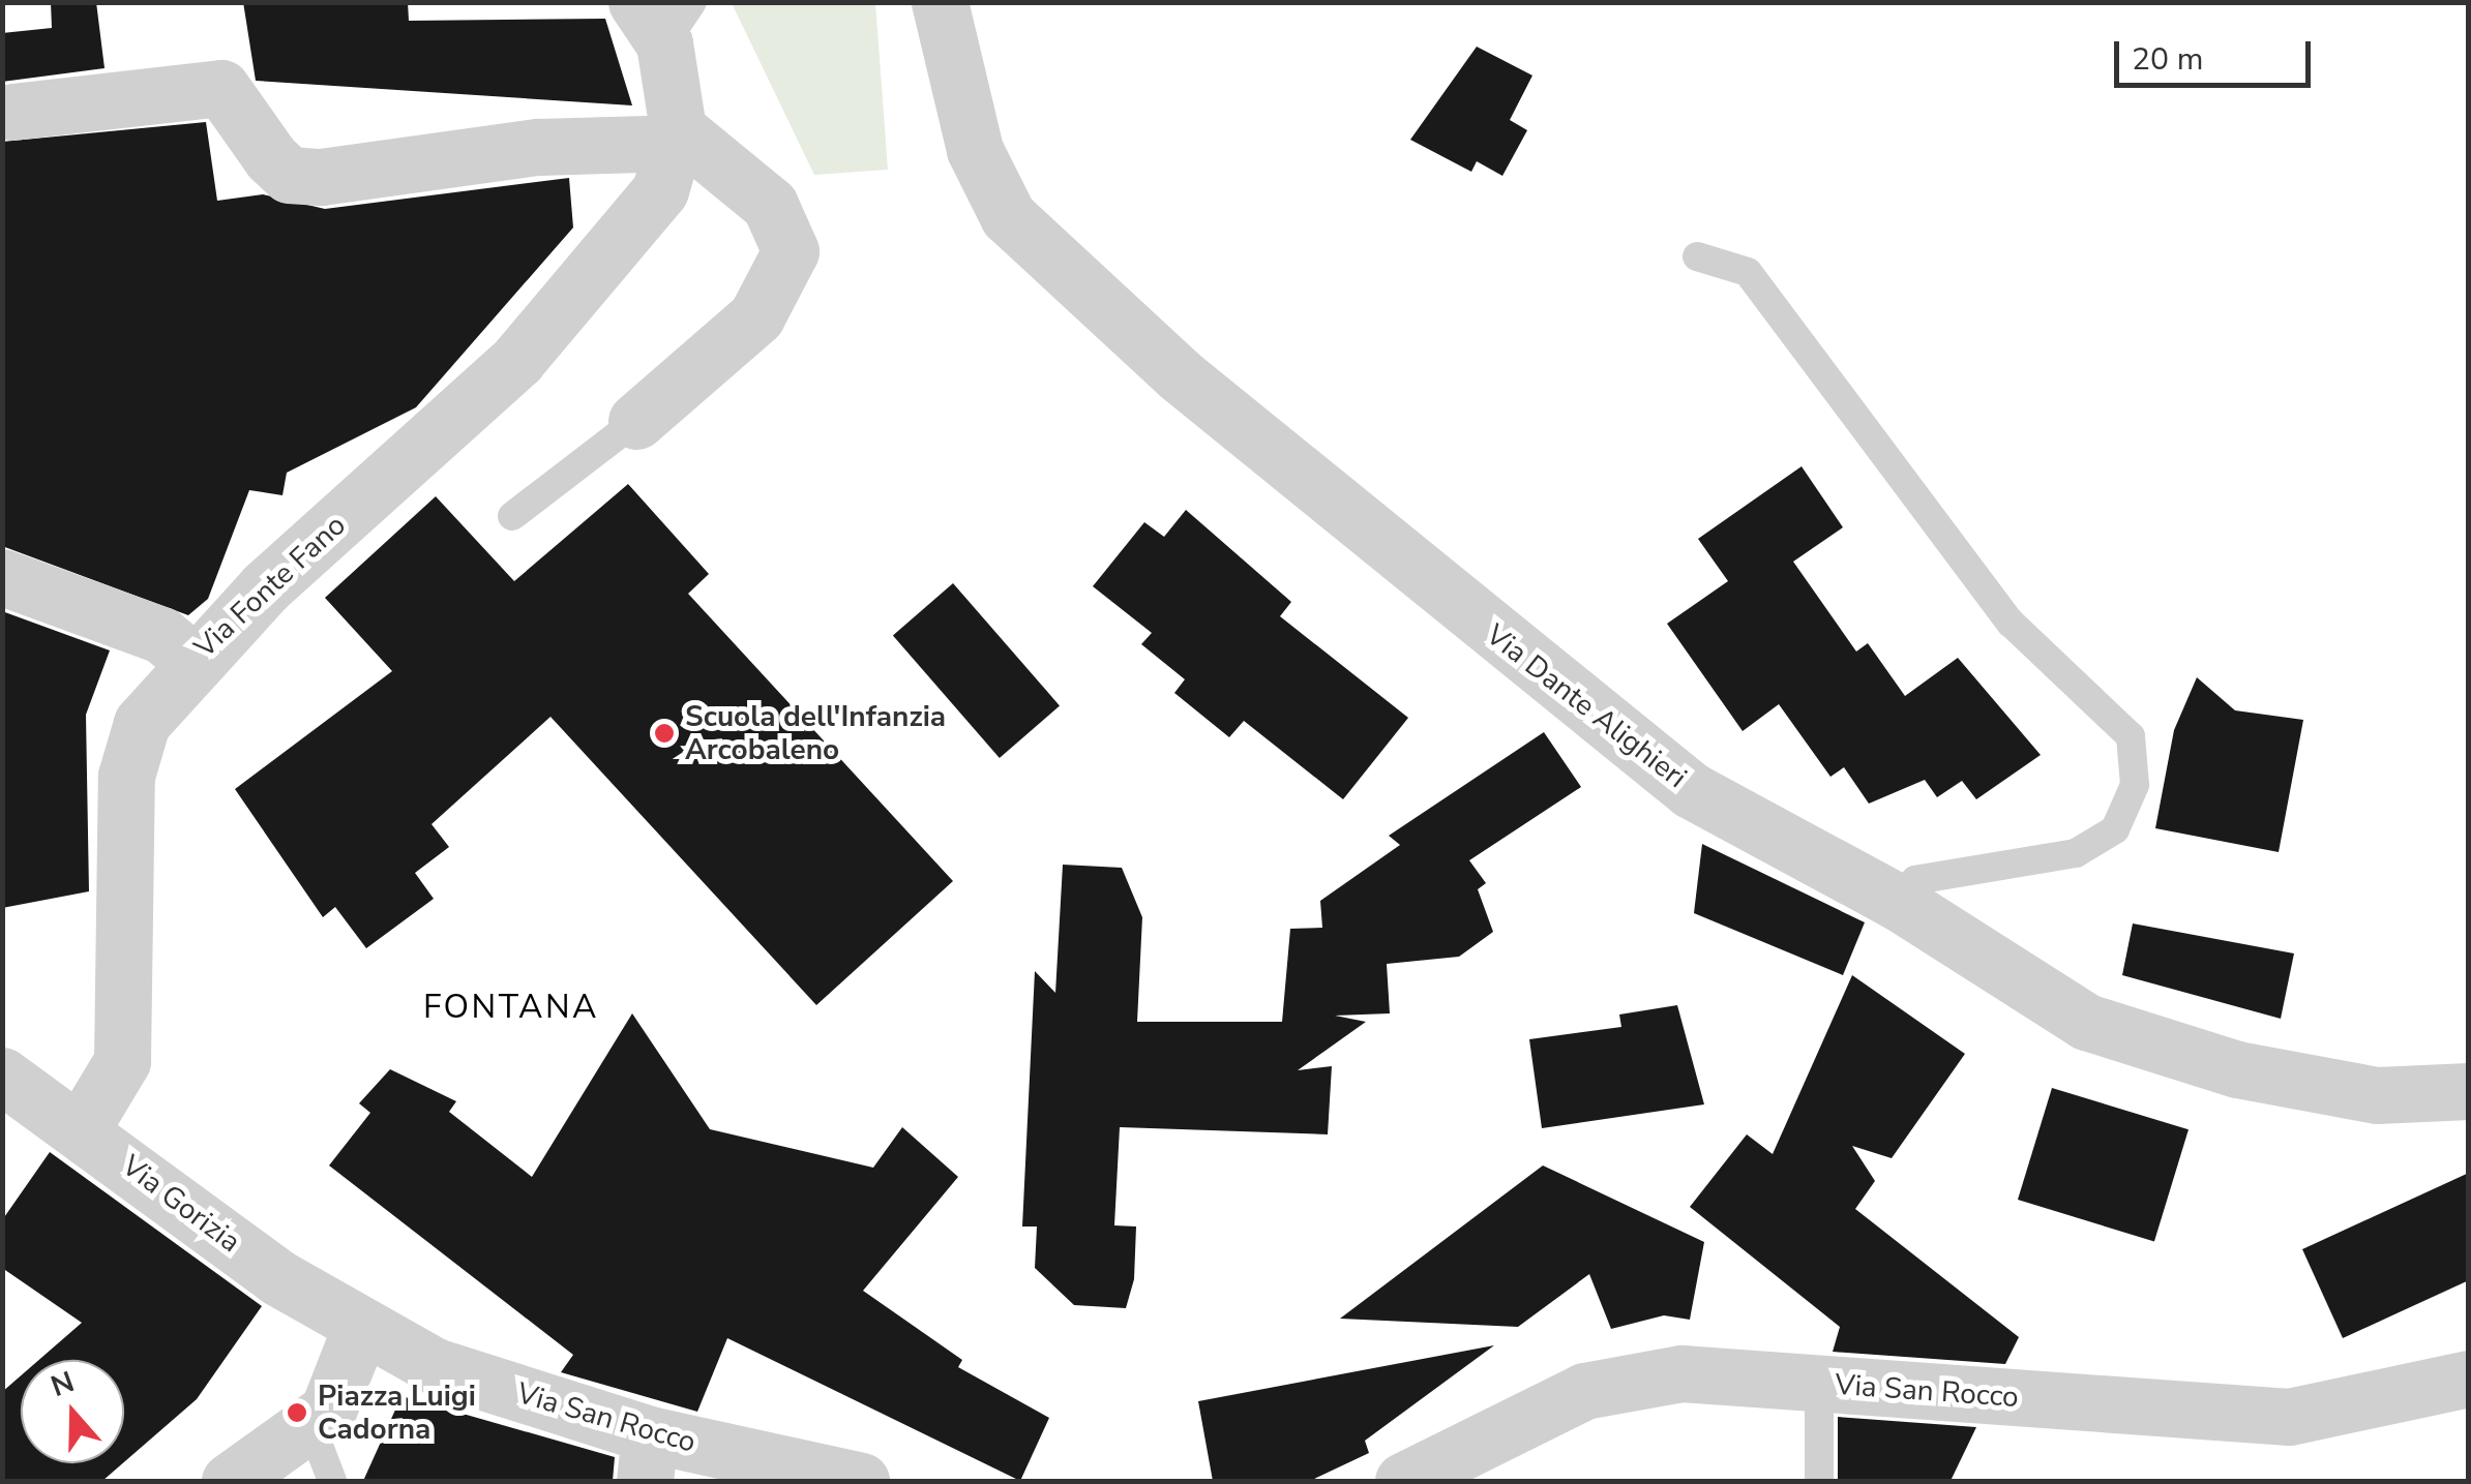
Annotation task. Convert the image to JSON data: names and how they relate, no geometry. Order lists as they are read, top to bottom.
{
  "streets": {
    "street": [
      "Via Fonte Fano",
      "Via Dante Alighieri",
      "Via Gorizia",
      "Via San Rocco"
    ]
  },
  "crossings": [
    ["Via Fonte Fano", "Via Gorizia"],
    ["Via Gorizia", "Via San Rocco"]
  ],
  "districts": ["FONTANA"],
  "places": ["Scuola dell'Infanzia Arcobaleno", "Piazza Luigi Cadorna"],
  "scale_bar": "20 m",
  "north": "top"
}
